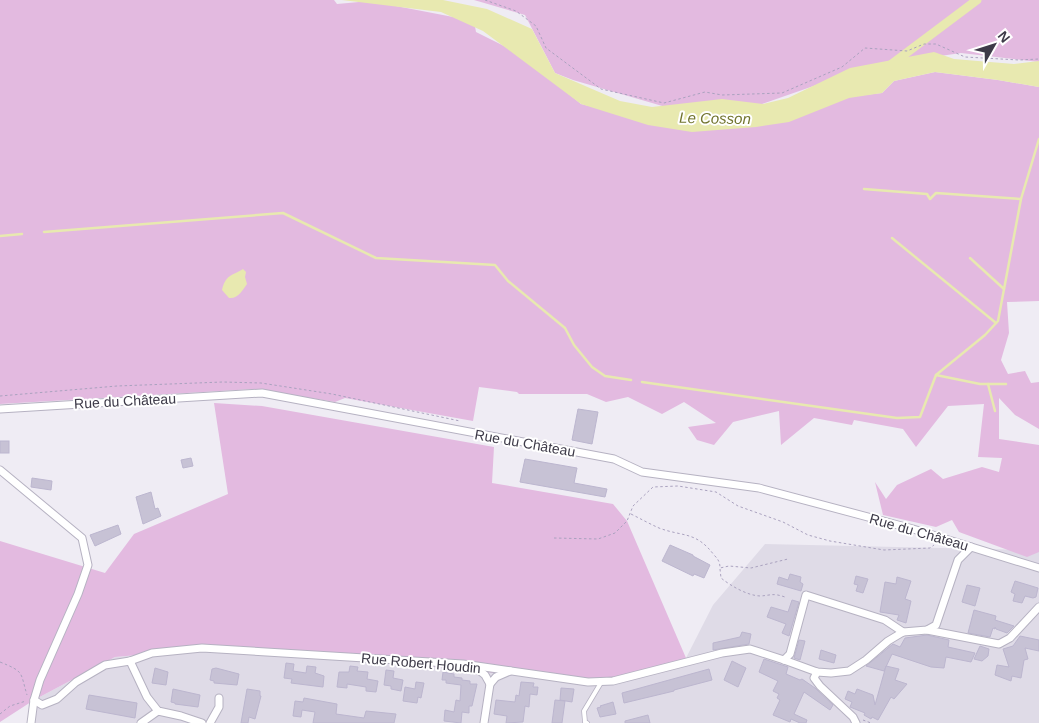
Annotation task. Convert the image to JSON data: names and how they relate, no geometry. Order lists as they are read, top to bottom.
{
  "streets": {
    "street": ["Rue du Château", "Rue Robert Houdin"]
  },
  "water": ["Le Cosson"],
  "north": "top right"
}
